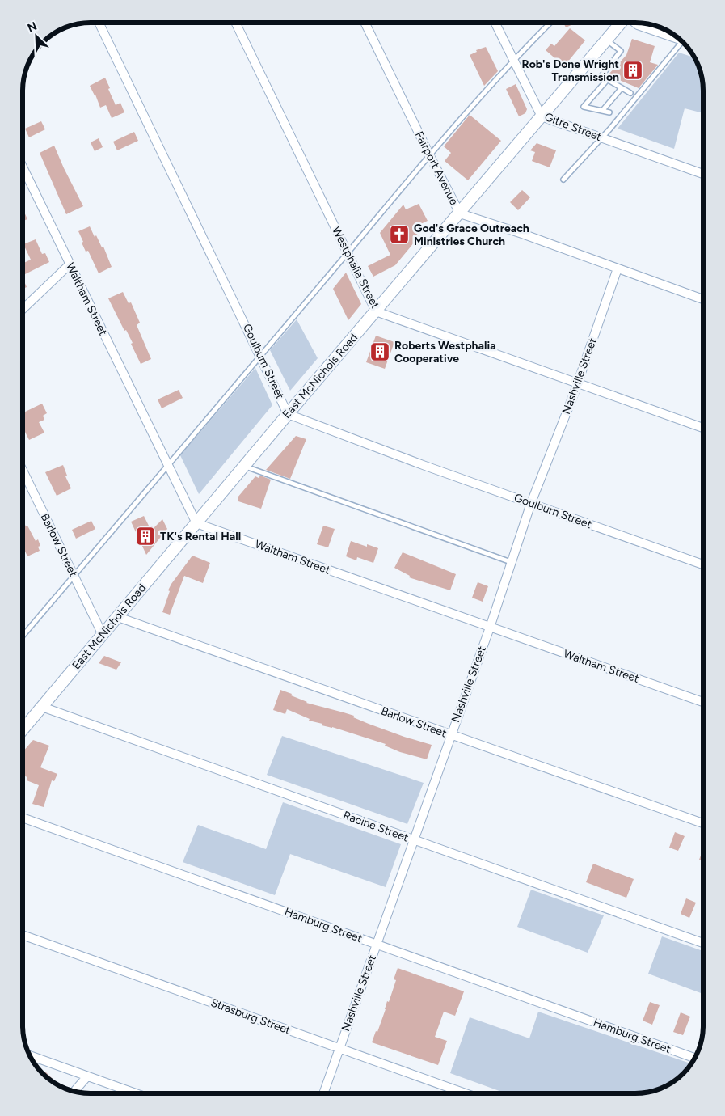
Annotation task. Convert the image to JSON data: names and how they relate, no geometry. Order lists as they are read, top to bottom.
{
  "streets": {
    "street": [
      "Gitre Street",
      "Fairport Avenue",
      "Westphalia Street",
      "Waltham Street",
      "Goulburn Street",
      "East McNichols Road",
      "Nashville Street",
      "Barlow Street",
      "Racine Street",
      "Hamburg Street",
      "Strasburg Street"
    ]
  },
  "crossings": [
    ["Gitre Street", "East McNichols Road"],
    ["Fairport Avenue", "East McNichols Road"],
    ["Fairport Avenue", "Nashville Street"],
    ["Westphalia Street", "East McNichols Road"],
    ["Westphalia Street", "Nashville Street"],
    ["Waltham Street", "East McNichols Road"],
    ["Waltham Street", "Nashville Street"],
    ["Goulburn Street", "East McNichols Road"],
    ["Goulburn Street", "Nashville Street"],
    ["East McNichols Road", "Barlow Street"],
    ["East McNichols Road", "Racine Street"],
    ["Nashville Street", "Barlow Street"],
    ["Nashville Street", "Racine Street"],
    ["Nashville Street", "Hamburg Street"],
    ["Nashville Street", "Strasburg Street"]
  ],
  "places": {
    "building": ["Rob's Done Wright Transmission", "Roberts Westphalia Cooperative", "TK's Rental Hall"],
    "church": ["God's Grace Outreach Ministries Church"]
  },
  "north": "top left"
}
